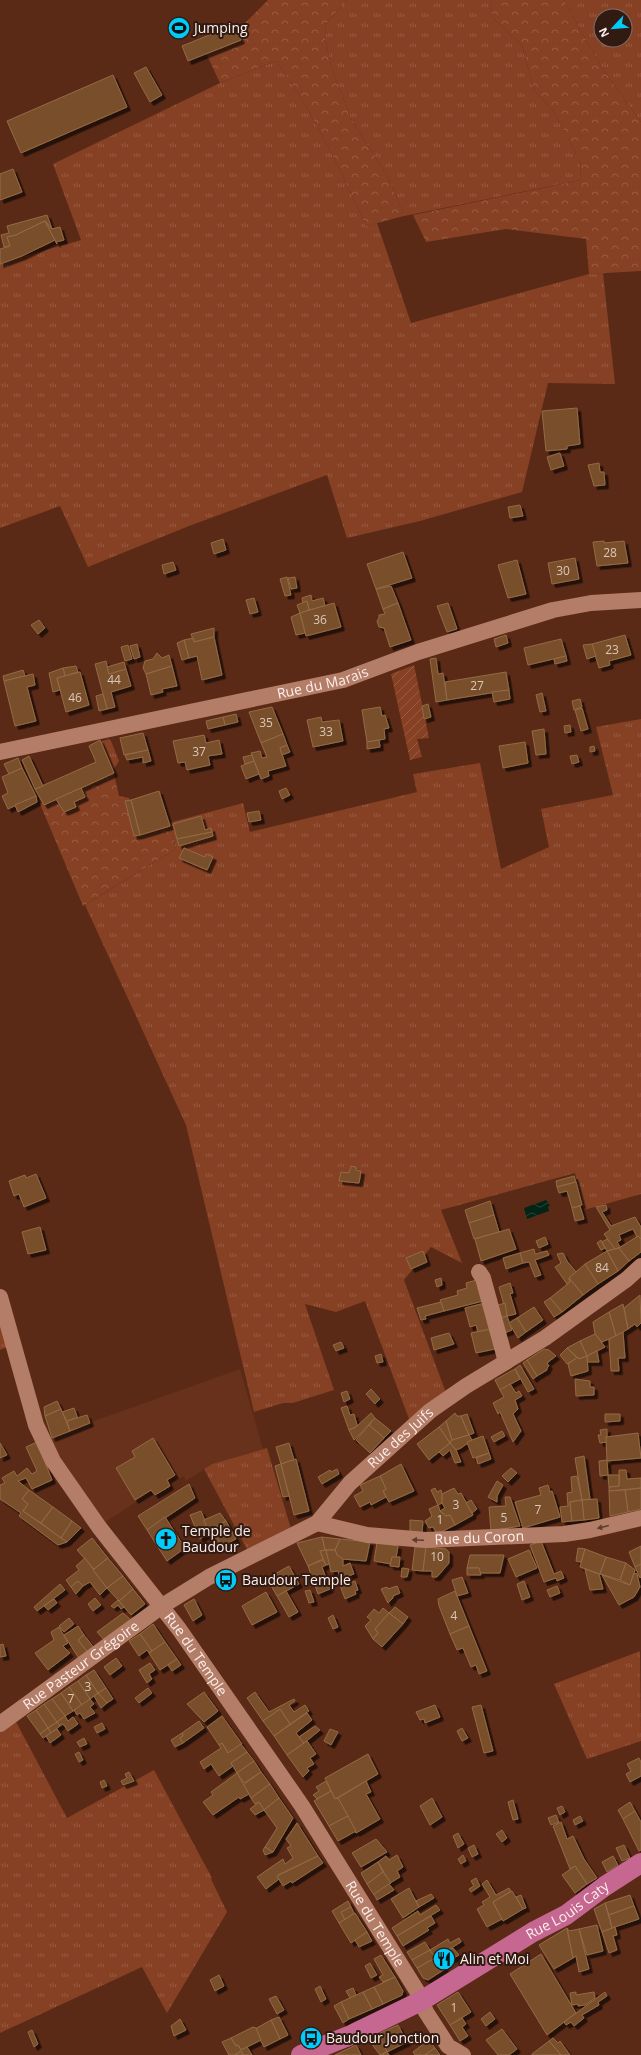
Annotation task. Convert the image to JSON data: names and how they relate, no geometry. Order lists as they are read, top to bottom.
{
  "streets": {
    "main road": ["Rue Louis Caty"],
    "street": [
      "Rue du Marais",
      "Rue des Juifs",
      "Rue du Coron",
      "Rue du Temple",
      "Rue Pasteur Grégoire"
    ]
  },
  "crossings": [
    ["Rue des Juifs", "Rue du Coron"],
    ["Rue des Juifs", "Rue du Temple"],
    ["Rue des Juifs", "Rue Pasteur Grégoire"],
    ["Rue du Temple", "Rue Pasteur Grégoire"],
    ["Rue du Temple", "Rue Louis Caty"]
  ],
  "one_way": ["Rue du Coron"],
  "places": {
    "sports": ["Jumping"],
    "church": ["Temple de Baudour"],
    "bus stop": ["Baudour Temple", "Baudour Jonction"],
    "restaurant": ["Alin et Moi"]
  },
  "house_numbers": [
    "28",
    "30",
    "36",
    "23",
    "44",
    "27",
    "46",
    "35",
    "33",
    "37",
    "84",
    "3",
    "7",
    "5",
    "1",
    "10",
    "4",
    "3",
    "7",
    "1"
  ],
  "north": "bottom left"
}
